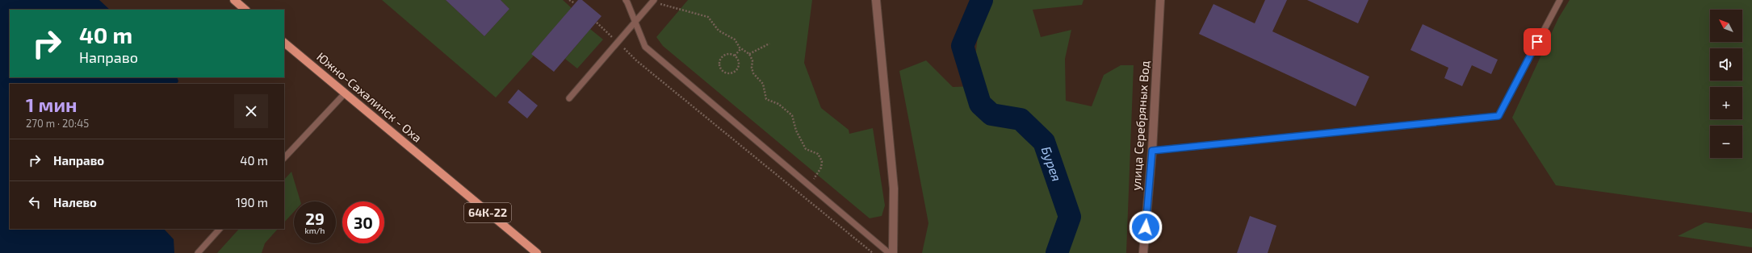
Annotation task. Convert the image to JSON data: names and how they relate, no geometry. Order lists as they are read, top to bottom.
{
  "streets": {
    "main road": ["Южно-Сахалинск - Оха", "64К-22"],
    "street": ["улица Серебряных Вод"]
  },
  "water": ["Бурея"],
  "north": "top left",
  "page": {
    "map_buttons": ["+", "−"],
    "turn": ["40 m", "Направо"],
    "heading": ["1 мин", "270 m · 20:45"],
    "list": [
      {
        "name": "Направо",
        "value": "40 m"
      },
      {
        "name": "Налево",
        "value": "190 m"
      }
    ],
    "speed": "29 km/h",
    "limit": "30"
  }
}
